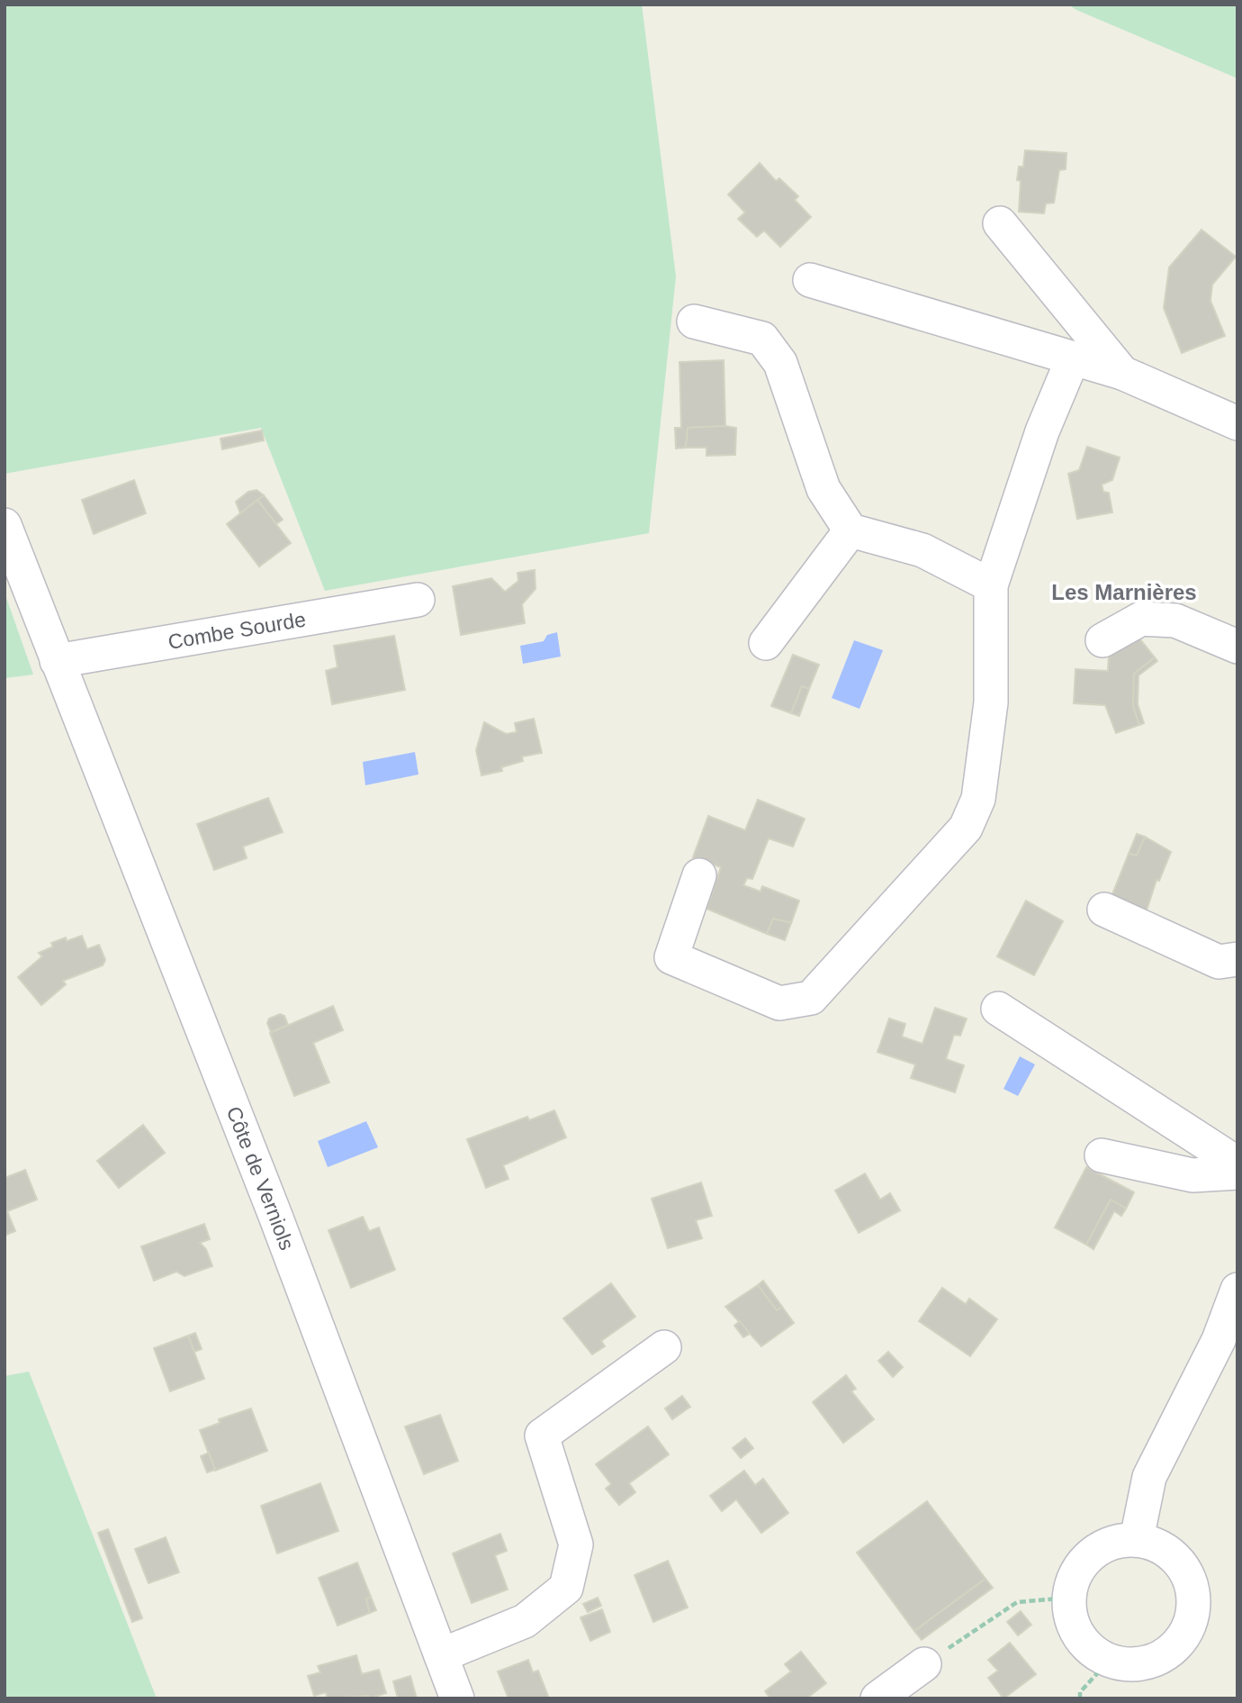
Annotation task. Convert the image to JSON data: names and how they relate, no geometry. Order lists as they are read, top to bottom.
{
  "streets": {
    "street": ["Combe Sourde", "Côte de Verniols"]
  },
  "crossings": [
    ["Combe Sourde", "Côte de Verniols"]
  ],
  "districts": ["Les Marnières"]
}
